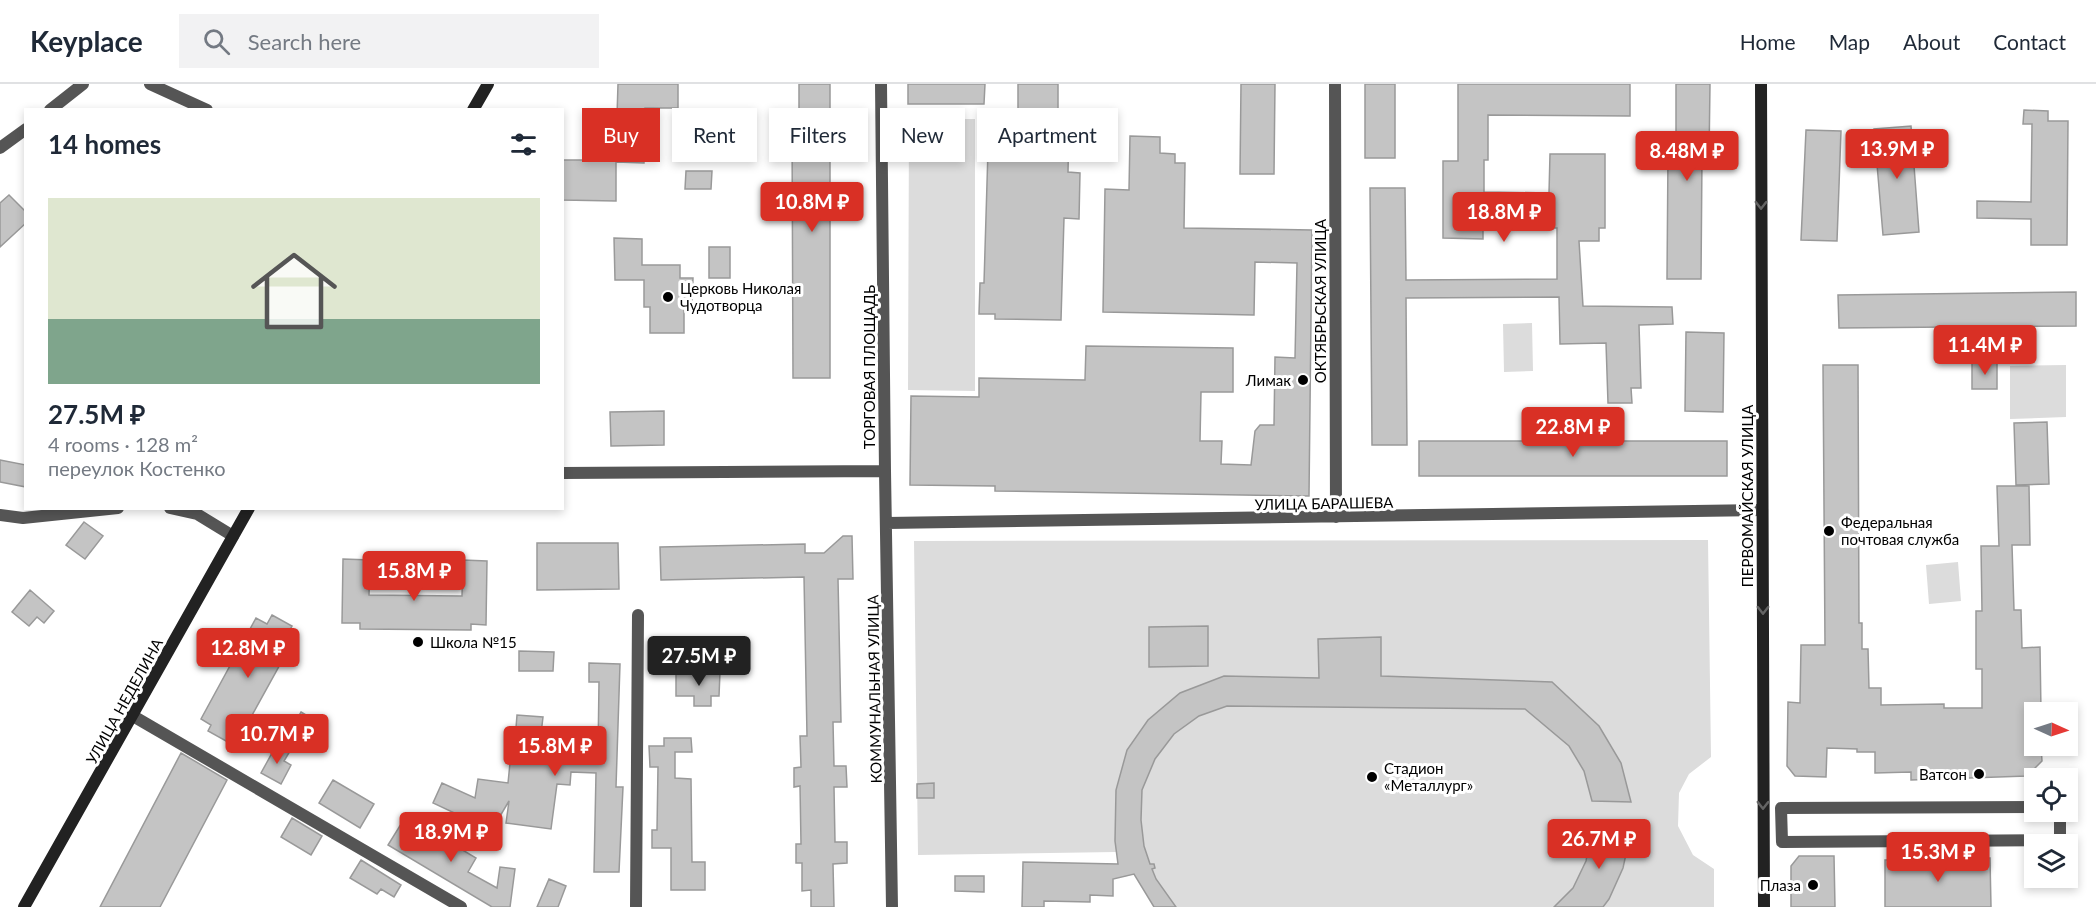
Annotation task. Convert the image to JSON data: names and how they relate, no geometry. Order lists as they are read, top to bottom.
{
  "streets": {
    "main road": ["ПЕРВОМАЙСКАЯ УЛИЦА", "УЛИЦА НЕДЕЛИНА"],
    "street": [
      "ОКТЯБРЬСКАЯ УЛИЦА",
      "ТОРГОВАЯ ПЛОЩАДЬ",
      "УЛИЦА БАРАШЕВА",
      "КОММУНАЛЬНАЯ УЛИЦА"
    ]
  },
  "crossings": [
    ["ОКТЯБРЬСКАЯ УЛИЦА", "УЛИЦА БАРАШЕВА"],
    ["ТОРГОВАЯ ПЛОЩАДЬ", "КОММУНАЛЬНАЯ УЛИЦА"],
    ["ПЕРВОМАЙСКАЯ УЛИЦА", "УЛИЦА БАРАШЕВА"],
    ["УЛИЦА БАРАШЕВА", "КОММУНАЛЬНАЯ УЛИЦА"]
  ],
  "one_way": ["ПЕРВОМАЙСКАЯ УЛИЦА"],
  "places": [
    "Церковь Николая Чудотворца",
    "Лимак",
    "Федеральная почтовая служба",
    "Школа №15",
    "Ватсон",
    "Стадион «Металлург»",
    "Плаза"
  ],
  "north": "right",
  "page": {
    "header": "Keyplace",
    "search": "Search here",
    "nav": [
      "Home",
      "Map",
      "About",
      "Contact"
    ],
    "chip": [
      "Buy",
      "Rent",
      "Filters",
      "New",
      "Apartment"
    ],
    "heading": "14 homes",
    "price": [
      "13.9M ₽",
      "8.48M ₽",
      "10.8M ₽",
      "18.8M ₽",
      "11.4M ₽",
      "22.8M ₽",
      "15.8M ₽",
      "12.8M ₽",
      "27.5M ₽",
      "10.7M ₽",
      "15.8M ₽",
      "18.9M ₽",
      "26.7M ₽",
      "15.3M ₽"
    ],
    "list": [
      {
        "name": "27.5M ₽",
        "note": "4 rooms · 128 m² · переулок Костенко"
      }
    ]
  }
}
